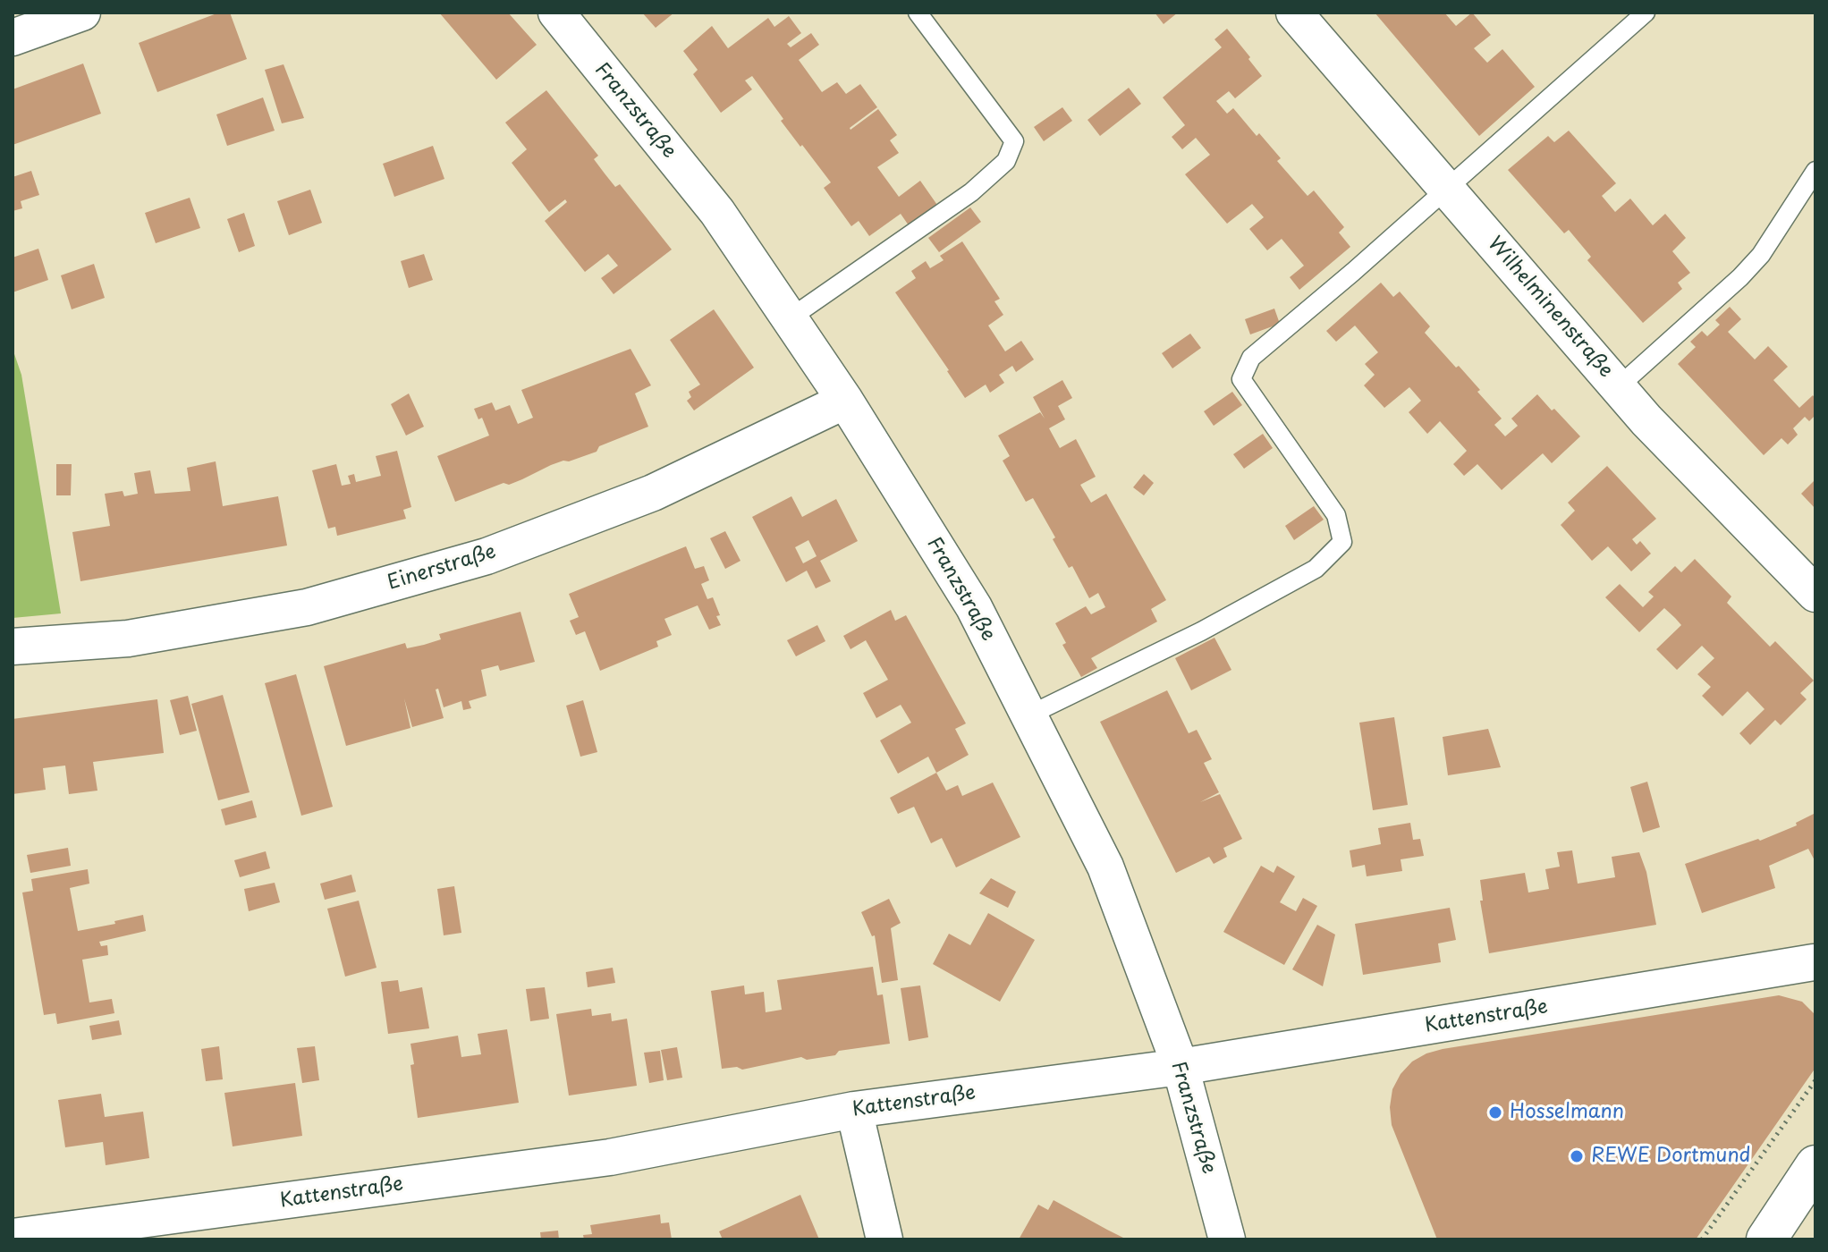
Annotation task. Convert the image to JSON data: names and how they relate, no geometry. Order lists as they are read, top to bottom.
{
  "streets": {
    "street": [
      "Franzstraße",
      "Wilhelminenstraße",
      "Einerstraße",
      "Kattenstraße"
    ]
  },
  "crossings": [
    ["Franzstraße", "Einerstraße"],
    ["Franzstraße", "Kattenstraße"]
  ],
  "places": ["Hosselmann", "REWE Dortmund"]
}
